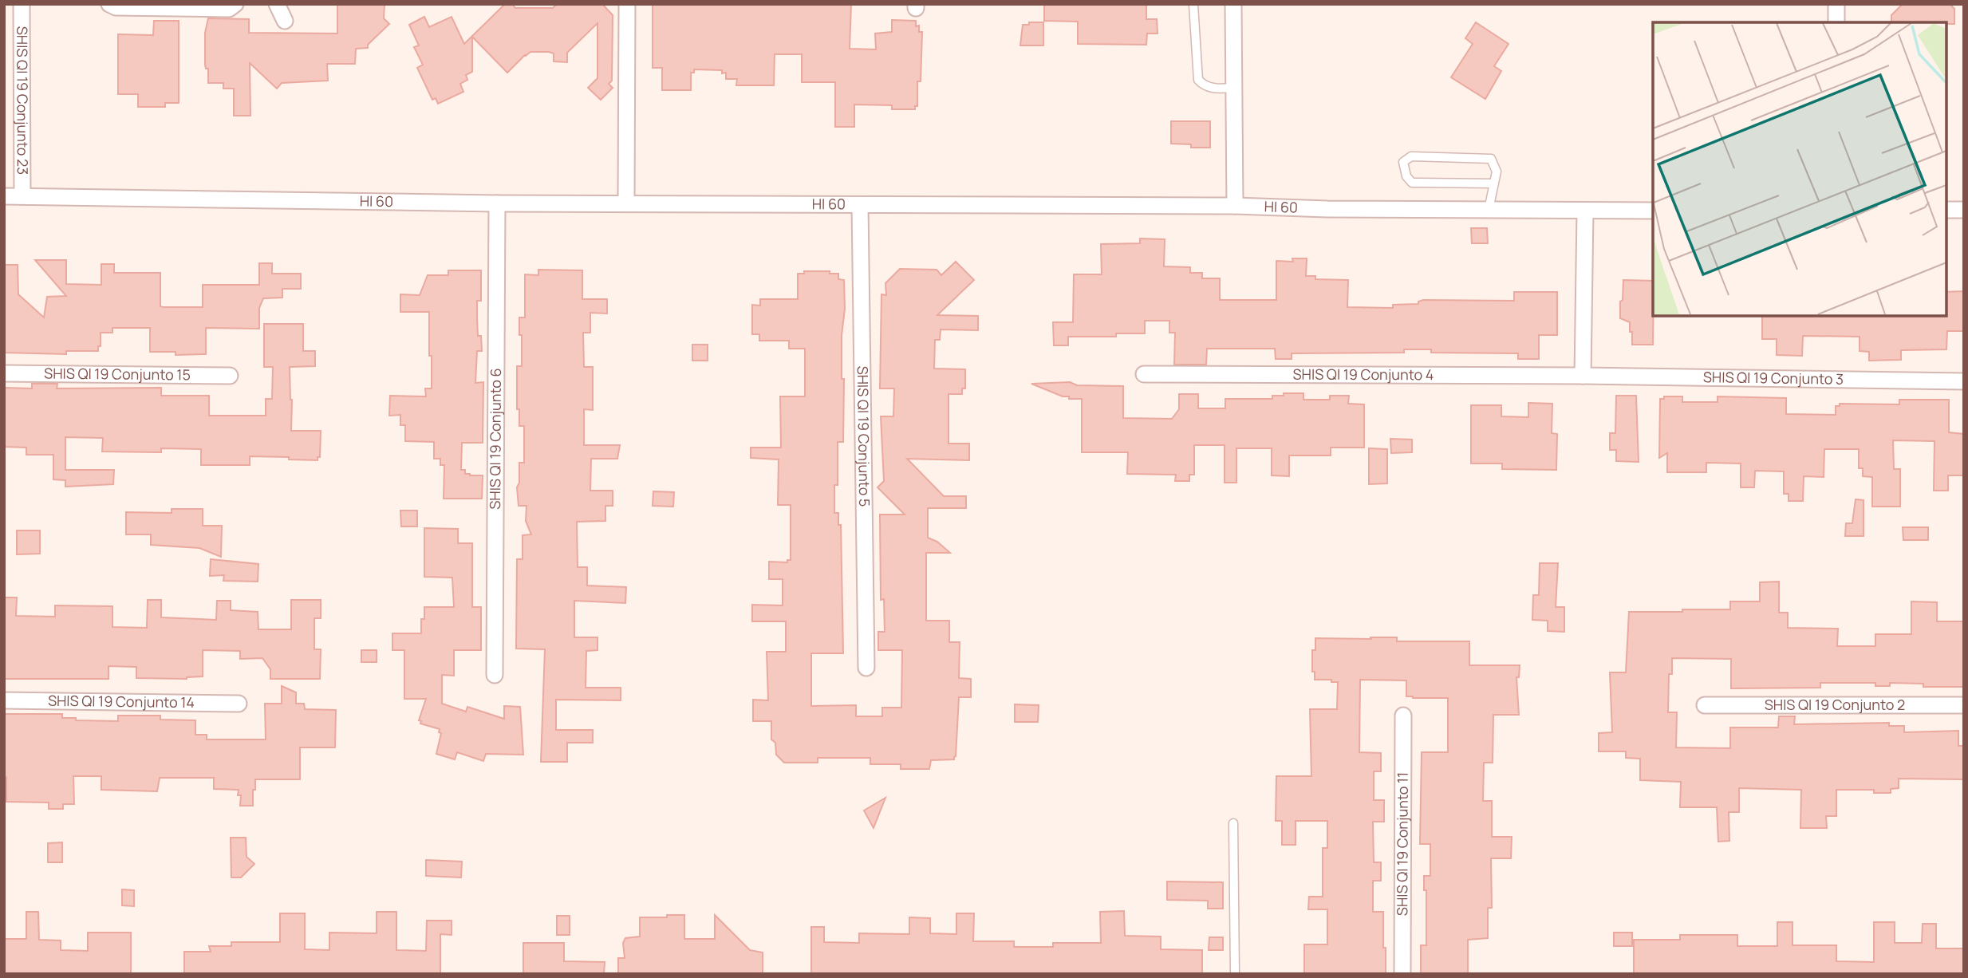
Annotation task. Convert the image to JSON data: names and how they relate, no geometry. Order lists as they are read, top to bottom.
{
  "streets": {
    "street": [
      "SHIS QI 19 Conjunto 23",
      "HI 60",
      "SHIS QI 19 Conjunto 15",
      "SHIS QI 19 Conjunto 4",
      "SHIS QI 19 Conjunto 3",
      "SHIS QI 19 Conjunto 5",
      "SHIS QI 19 Conjunto 6",
      "SHIS QI 19 Conjunto 14",
      "SHIS QI 19 Conjunto 2",
      "SHIS QI 19 Conjunto 11"
    ]
  },
  "crossings": [
    ["SHIS QI 19 Conjunto 23", "HI 60"],
    ["HI 60", "SHIS QI 19 Conjunto 5"],
    ["HI 60", "SHIS QI 19 Conjunto 6"],
    ["SHIS QI 19 Conjunto 4", "SHIS QI 19 Conjunto 3"]
  ]
}
